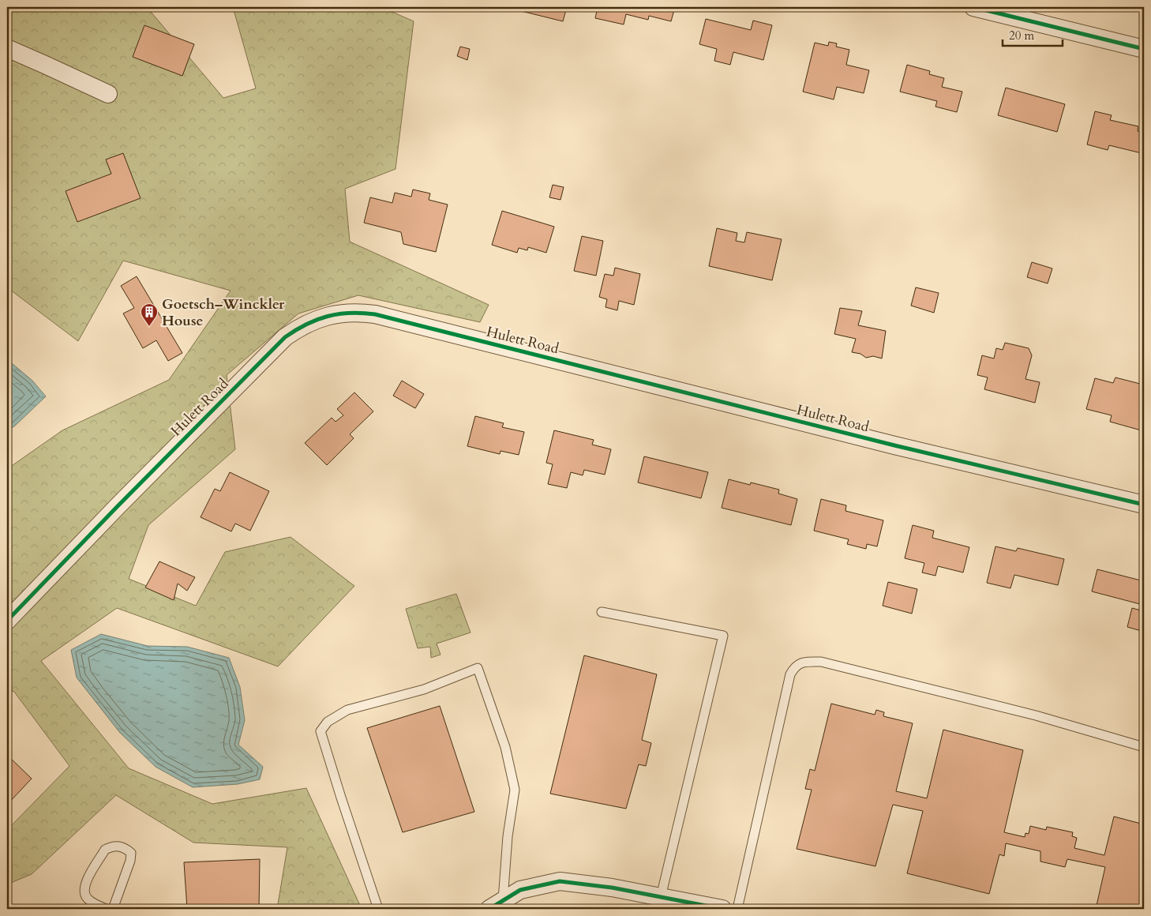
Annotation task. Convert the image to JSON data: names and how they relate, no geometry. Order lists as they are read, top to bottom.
{
  "streets": {
    "street": ["Hulett Road"]
  },
  "places": {
    "building": ["Goetsch–Winckler House"]
  },
  "scale_bar": "20 m"
}
